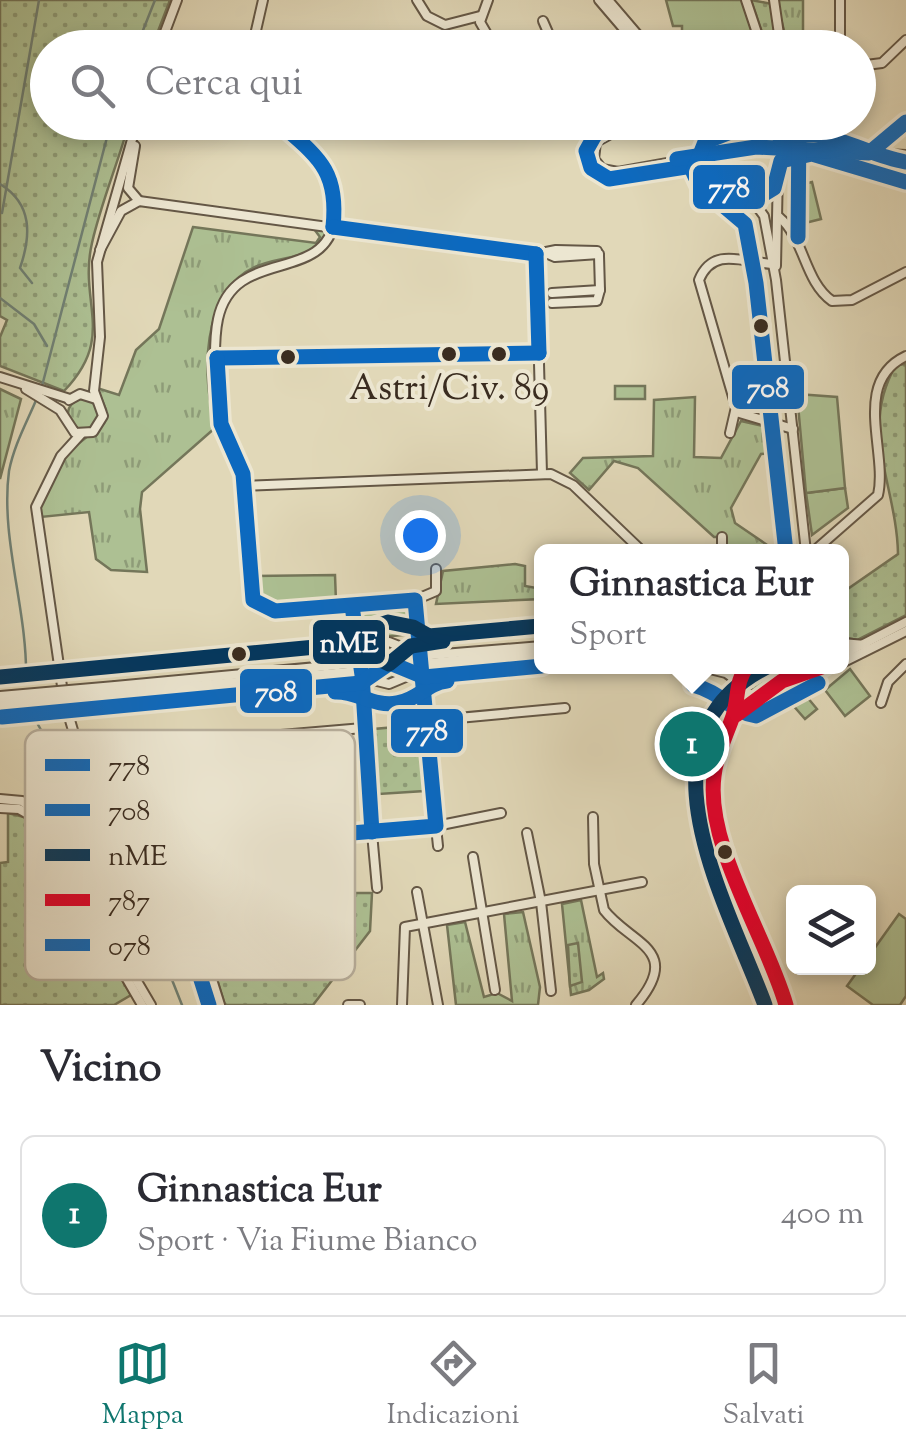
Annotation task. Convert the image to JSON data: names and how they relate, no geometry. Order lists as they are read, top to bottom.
{
  "places": ["Astri/Civ. 89"],
  "lines": [
    "transit line 778",
    "transit line 708",
    "transit line 078",
    "transit line nME",
    "transit line 787"
  ],
  "legend": [
    "778",
    "708",
    "nME",
    "787",
    "078"
  ],
  "page": {
    "search": "Cerca qui",
    "popup": ["Ginnastica Eur", "Sport"],
    "pins": "1",
    "heading": "Vicino",
    "list": [
      {
        "mark": "1",
        "name": "Ginnastica Eur",
        "note": "Sport · Via Fiume Bianco",
        "value": "400 m"
      }
    ],
    "nav": ["Mappa", "Indicazioni", "Salvati"]
  }
}
